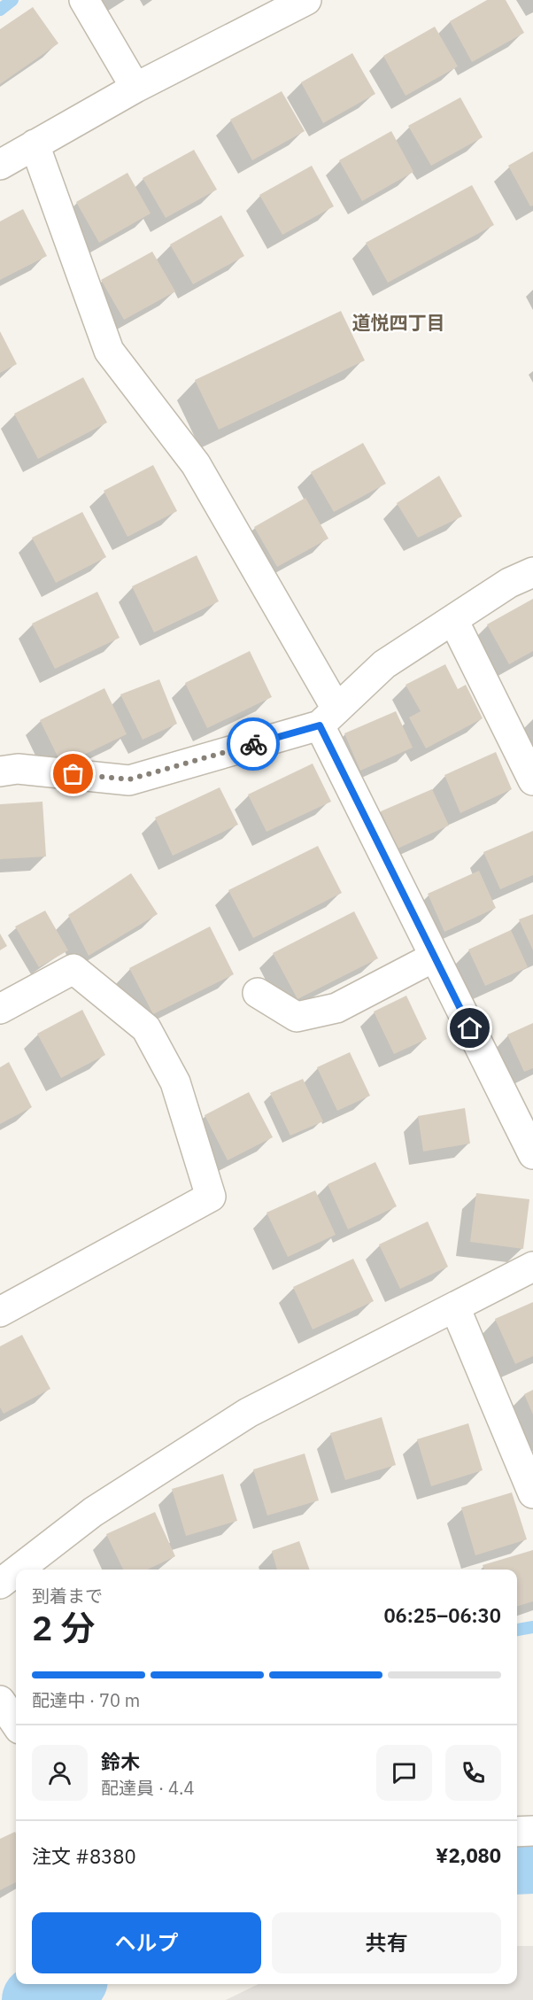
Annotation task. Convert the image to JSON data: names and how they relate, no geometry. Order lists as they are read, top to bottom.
{
  "districts": ["道悦四丁目"],
  "page": {
    "heading": ["2 分", "到着まで", "06:25–06:30"],
    "panel": [
      "鈴木",
      "配達員 · 4.4",
      "注文 #8380",
      "¥2,080"
    ],
    "bar": "配達中 · 70 m",
    "buttons": ["ヘルプ", "共有"]
  }
}
